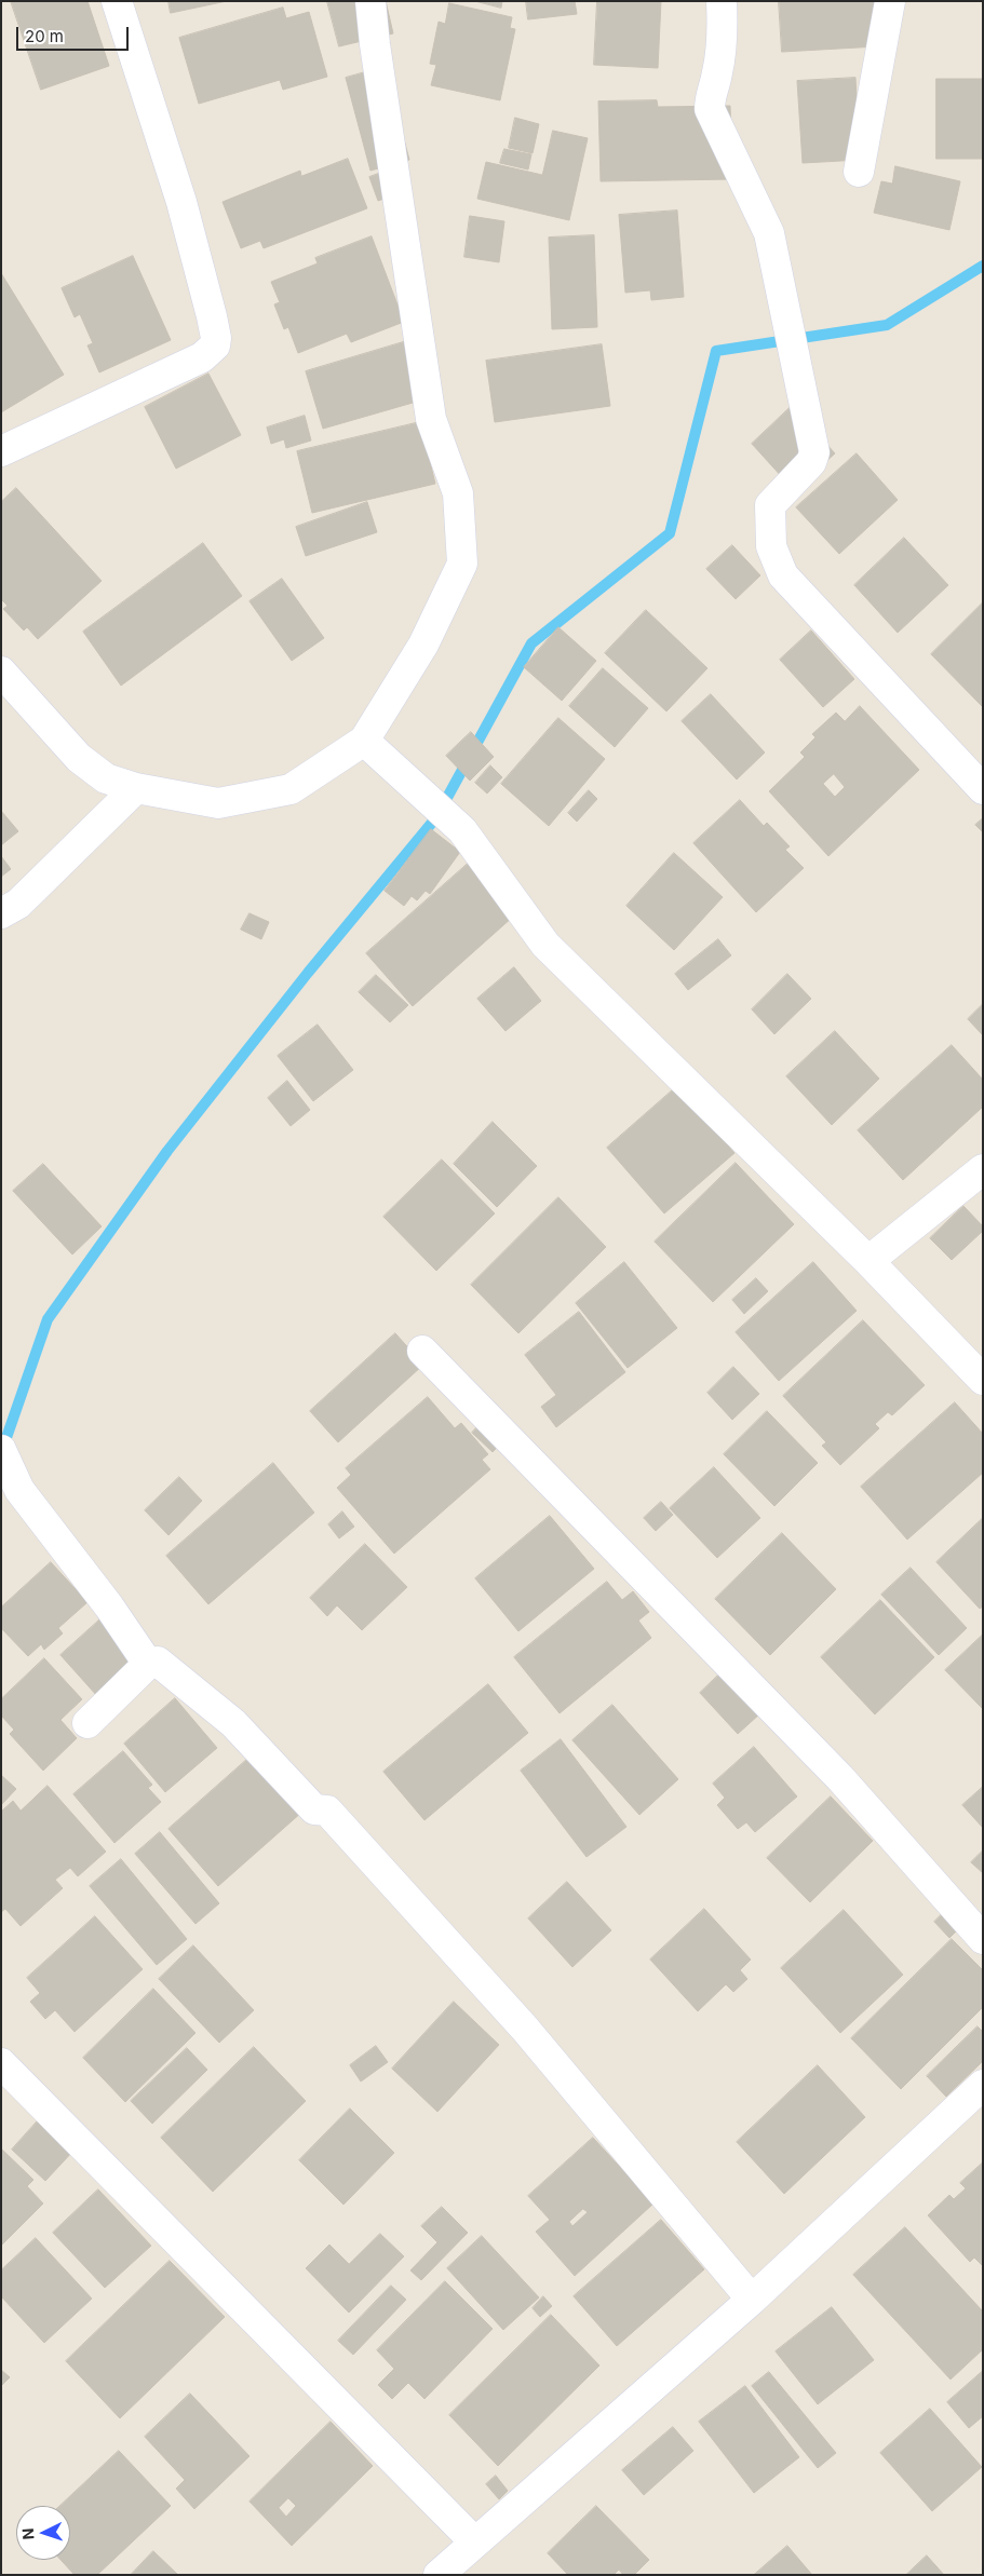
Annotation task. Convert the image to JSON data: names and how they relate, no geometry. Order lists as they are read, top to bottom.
{
  "scale_bar": "20 m",
  "north": "left"
}
